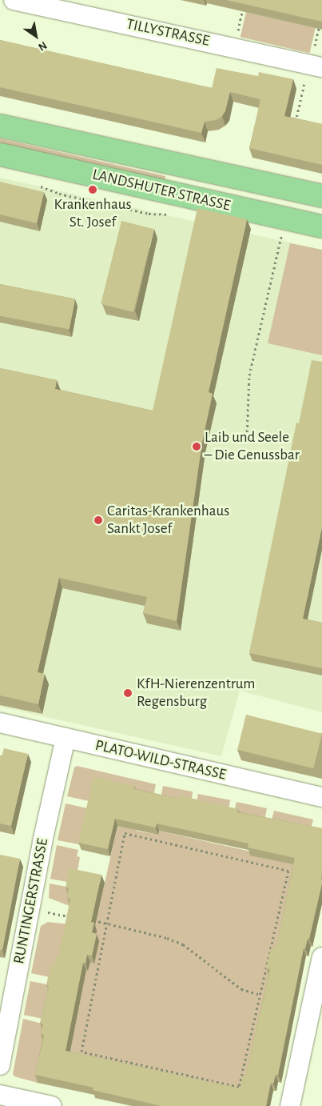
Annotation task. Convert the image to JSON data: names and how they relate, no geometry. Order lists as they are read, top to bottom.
{
  "streets": {
    "main road": ["LANDSHUTER STRASSE"],
    "street": ["TILLYSTRASSE", "PLATO-WILD-STRASSE", "RUNTINGERSTRASSE"]
  },
  "crossings": [
    ["PLATO-WILD-STRASSE", "RUNTINGERSTRASSE"]
  ],
  "places": [
    "Krankenhaus St. Josef",
    "Laib und Seele – Die Genussbar",
    "Caritas-Krankenhaus Sankt Josef",
    "KfH-Nierenzentrum Regensburg"
  ],
  "north": "bottom right"
}
